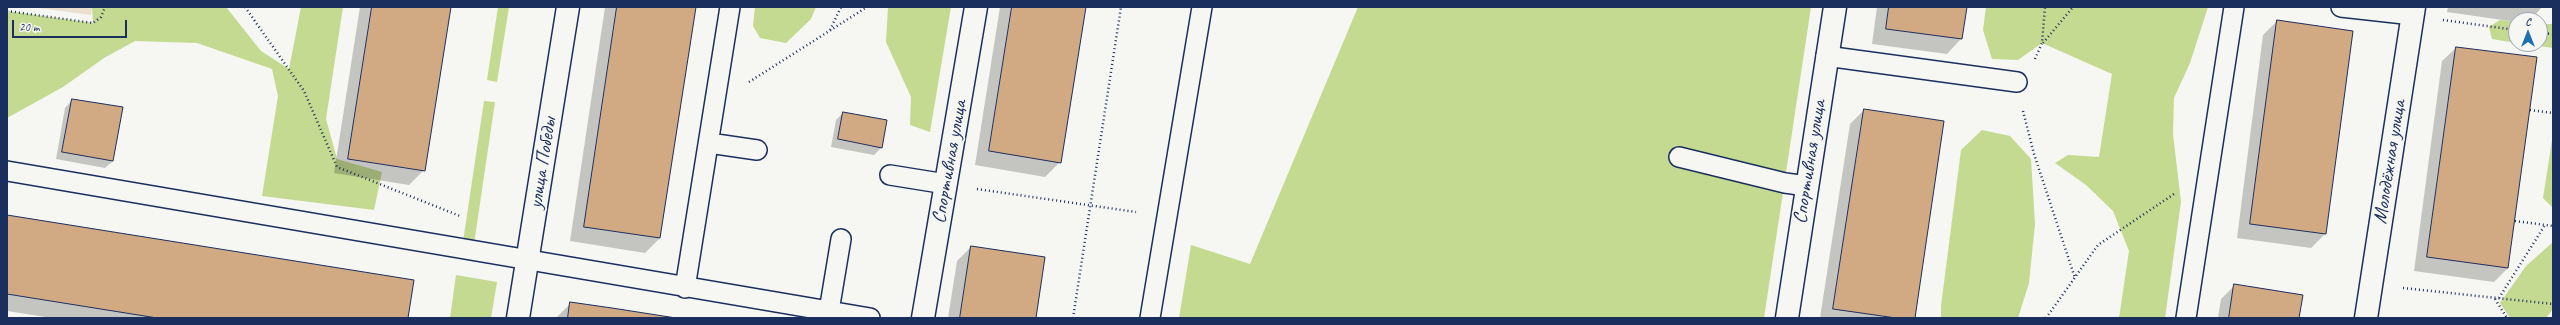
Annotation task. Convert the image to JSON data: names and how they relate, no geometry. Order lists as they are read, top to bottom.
{
  "streets": {
    "street": ["Спортивная улица", "Молодёжная улица", "улица Победы"]
  },
  "scale_bar": "20 m",
  "north": "top"
}
